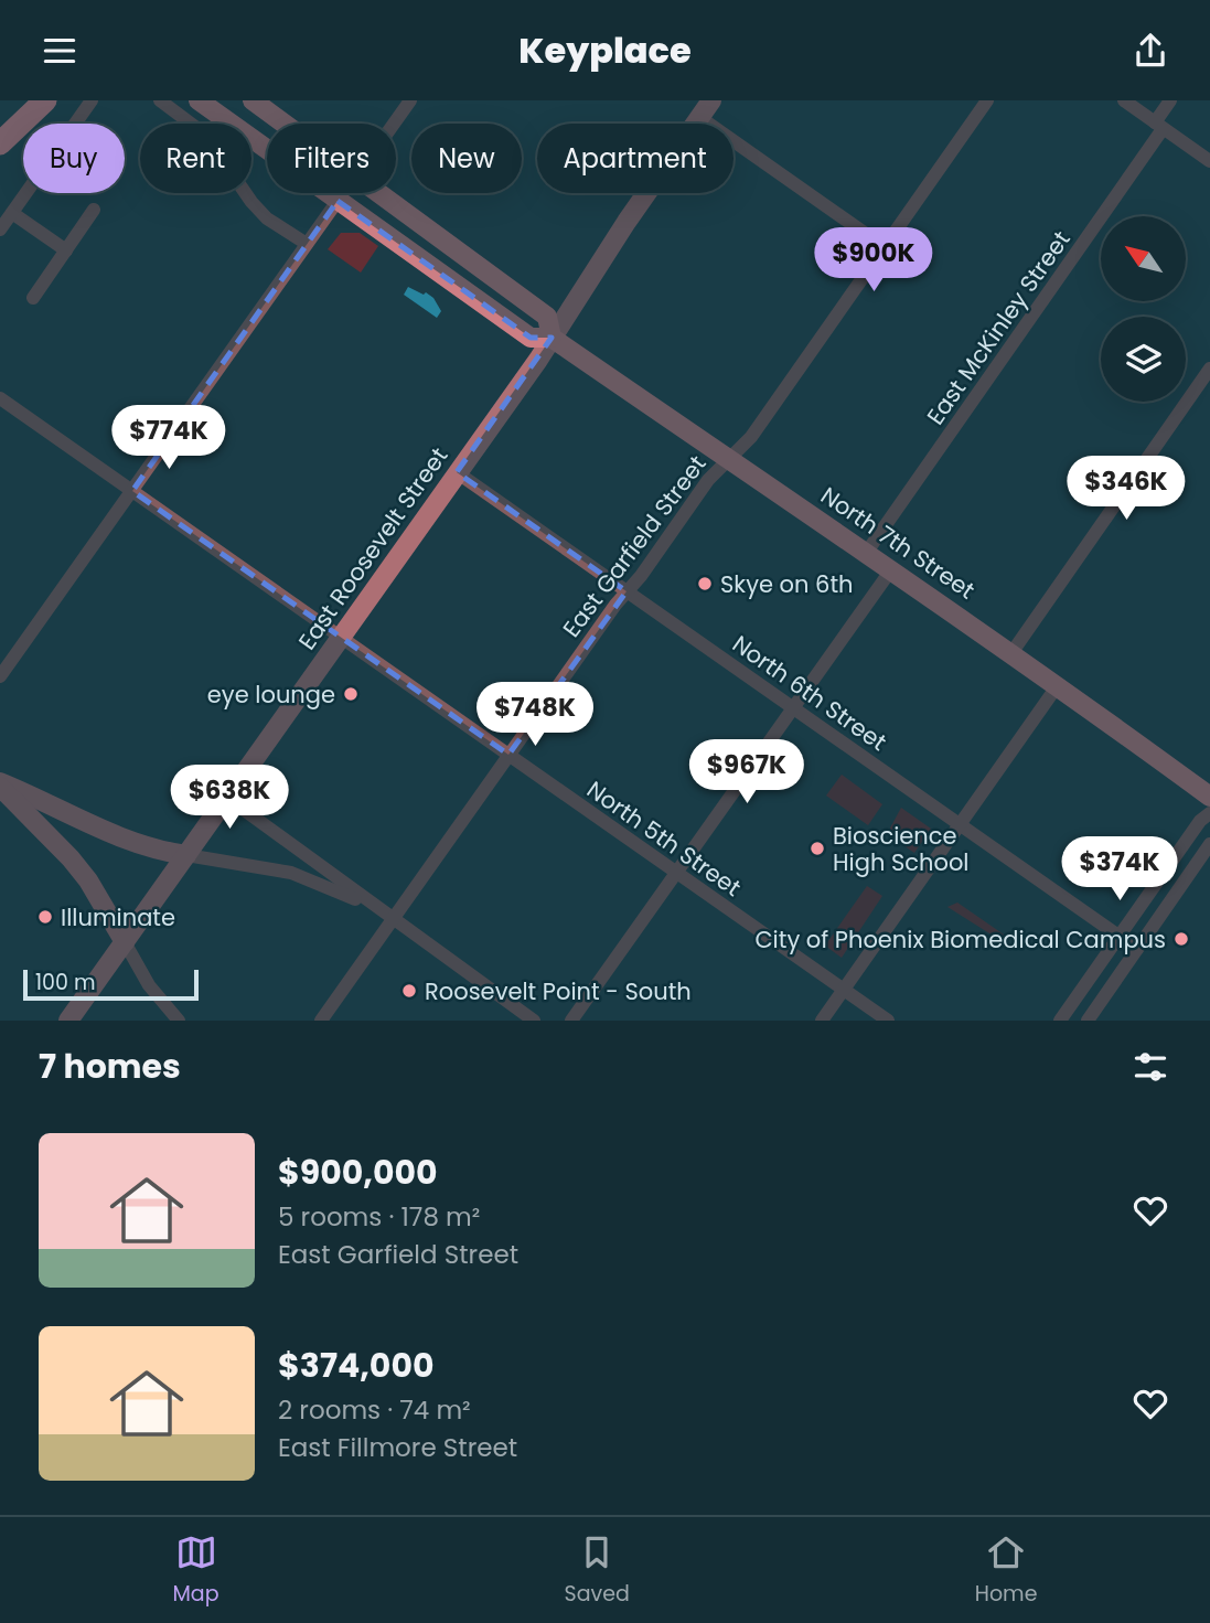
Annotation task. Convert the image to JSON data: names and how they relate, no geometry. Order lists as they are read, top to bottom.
{
  "streets": {
    "main road": ["North 7th Street"],
    "street": [
      "East McKinley Street",
      "East Garfield Street",
      "East Roosevelt Street",
      "North 6th Street",
      "North 5th Street"
    ]
  },
  "crossings": [
    ["East McKinley Street", "North 7th Street"],
    ["North 7th Street", "East Garfield Street"],
    ["North 7th Street", "East Roosevelt Street"],
    ["East Garfield Street", "North 6th Street"],
    ["East Garfield Street", "North 5th Street"],
    ["East Roosevelt Street", "North 6th Street"],
    ["East Roosevelt Street", "North 5th Street"]
  ],
  "places": [
    "Skye on 6th",
    "eye lounge",
    "Bioscience High School",
    "Illuminate",
    "City of Phoenix Biomedical Campus",
    "Roosevelt Point - South"
  ],
  "scale_bar": "100 m",
  "north": "top left",
  "page": {
    "header": "Keyplace",
    "chip": [
      "Buy",
      "Rent",
      "Filters",
      "New",
      "Apartment"
    ],
    "price": [
      "$900K",
      "$774K",
      "$346K",
      "$748K",
      "$967K",
      "$638K",
      "$374K"
    ],
    "scale": "100 m",
    "heading": "7 homes",
    "list": [
      {
        "name": "$900,000",
        "note": "5 rooms · 178 m² · East Garfield Street"
      },
      {
        "name": "$374,000",
        "note": "2 rooms · 74 m² · East Fillmore Street"
      }
    ],
    "tabs": ["Map", "Saved", "Home"]
  }
}
